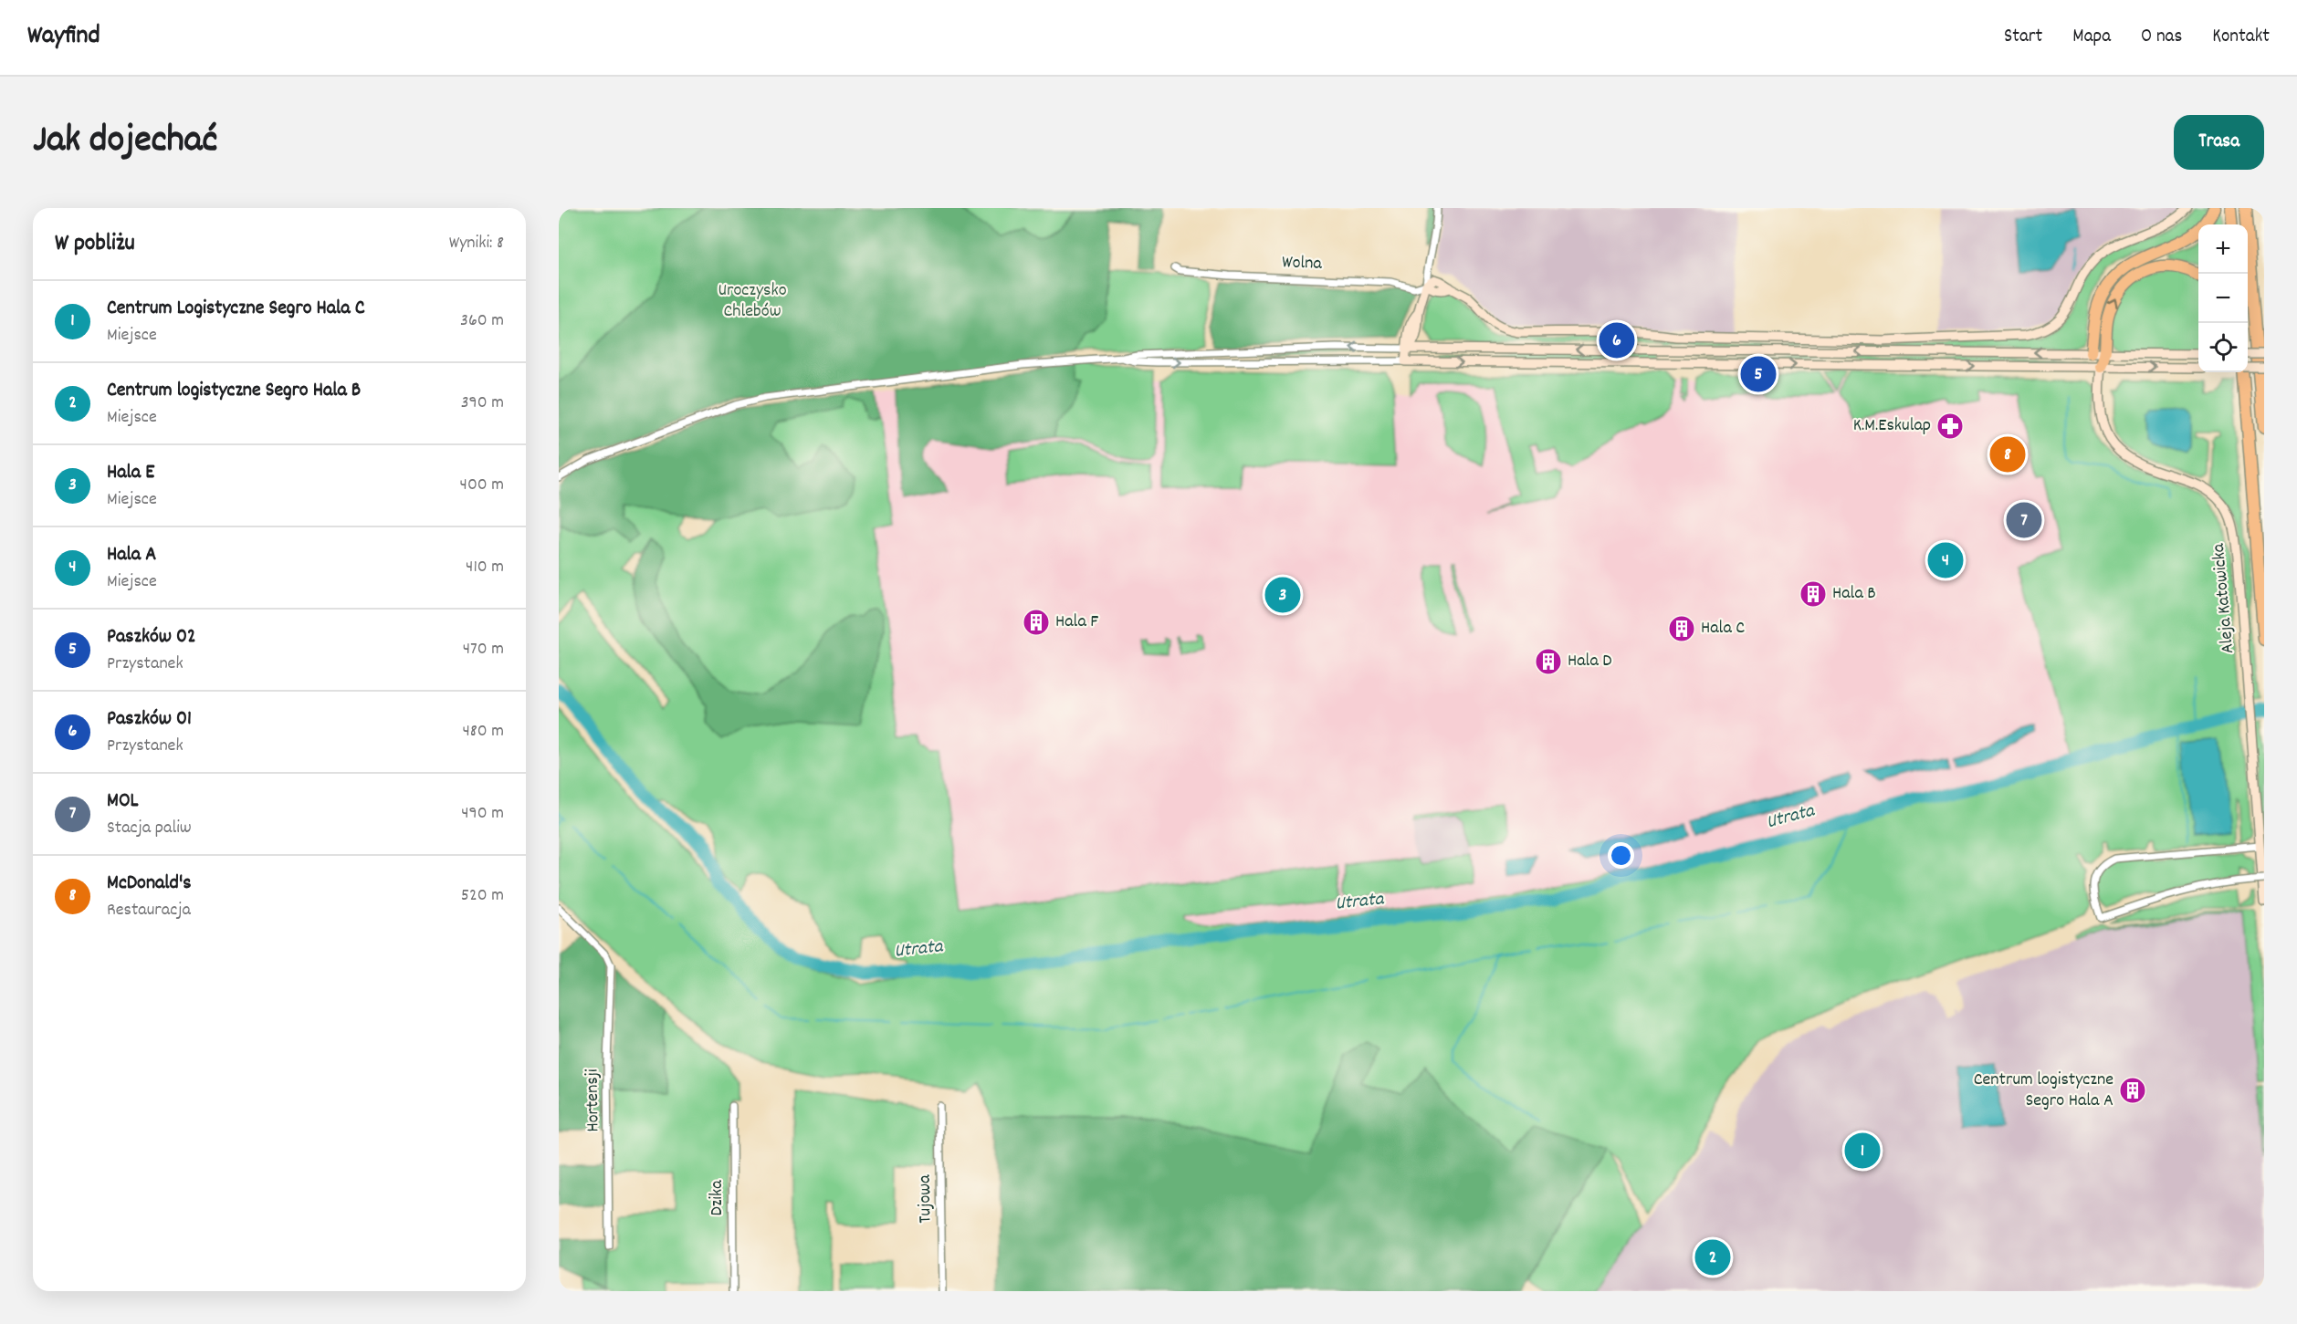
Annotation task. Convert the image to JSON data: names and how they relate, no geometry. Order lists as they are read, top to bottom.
{
  "streets": {
    "street": [
      "Wolna",
      "Aleja Katowicka",
      "Hortensji",
      "Dzika",
      "Tujowa"
    ]
  },
  "water": ["Utrata"],
  "parks": ["Uroczysko Chlebów"],
  "places": {
    "pharmacy": ["K.M.Eskulap"],
    "building": [
      "Hala B",
      "Hala F",
      "Hala C",
      "Hala D",
      "Centrum logistyczne Segro Hala A"
    ]
  },
  "page": {
    "header": "Wayfind",
    "nav": [
      "Start",
      "Mapa",
      "O nas",
      "Kontakt"
    ],
    "title": "Jak dojechać",
    "buttons": "Trasa",
    "heading": ["W pobliżu", "Wyniki: 8"],
    "map_buttons": ["+", "−"],
    "list": [
      {
        "mark": "1",
        "name": "Centrum Logistyczne Segro Hala C",
        "note": "Miejsce",
        "value": "360 m"
      },
      {
        "mark": "2",
        "name": "Centrum logistyczne Segro Hala B",
        "note": "Miejsce",
        "value": "390 m"
      },
      {
        "mark": "3",
        "name": "Hala E",
        "note": "Miejsce",
        "value": "400 m"
      },
      {
        "mark": "4",
        "name": "Hala A",
        "note": "Miejsce",
        "value": "410 m"
      },
      {
        "mark": "5",
        "name": "Paszków 02",
        "note": "Przystanek",
        "value": "470 m"
      },
      {
        "mark": "6",
        "name": "Paszków 01",
        "note": "Przystanek",
        "value": "480 m"
      },
      {
        "mark": "7",
        "name": "MOL",
        "note": "Stacja paliw",
        "value": "490 m"
      },
      {
        "mark": "8",
        "name": "McDonald's",
        "note": "Restauracja",
        "value": "520 m"
      }
    ],
    "pins": [
      "6",
      "5",
      "8",
      "7",
      "4",
      "3",
      "1",
      "2"
    ]
  }
}
